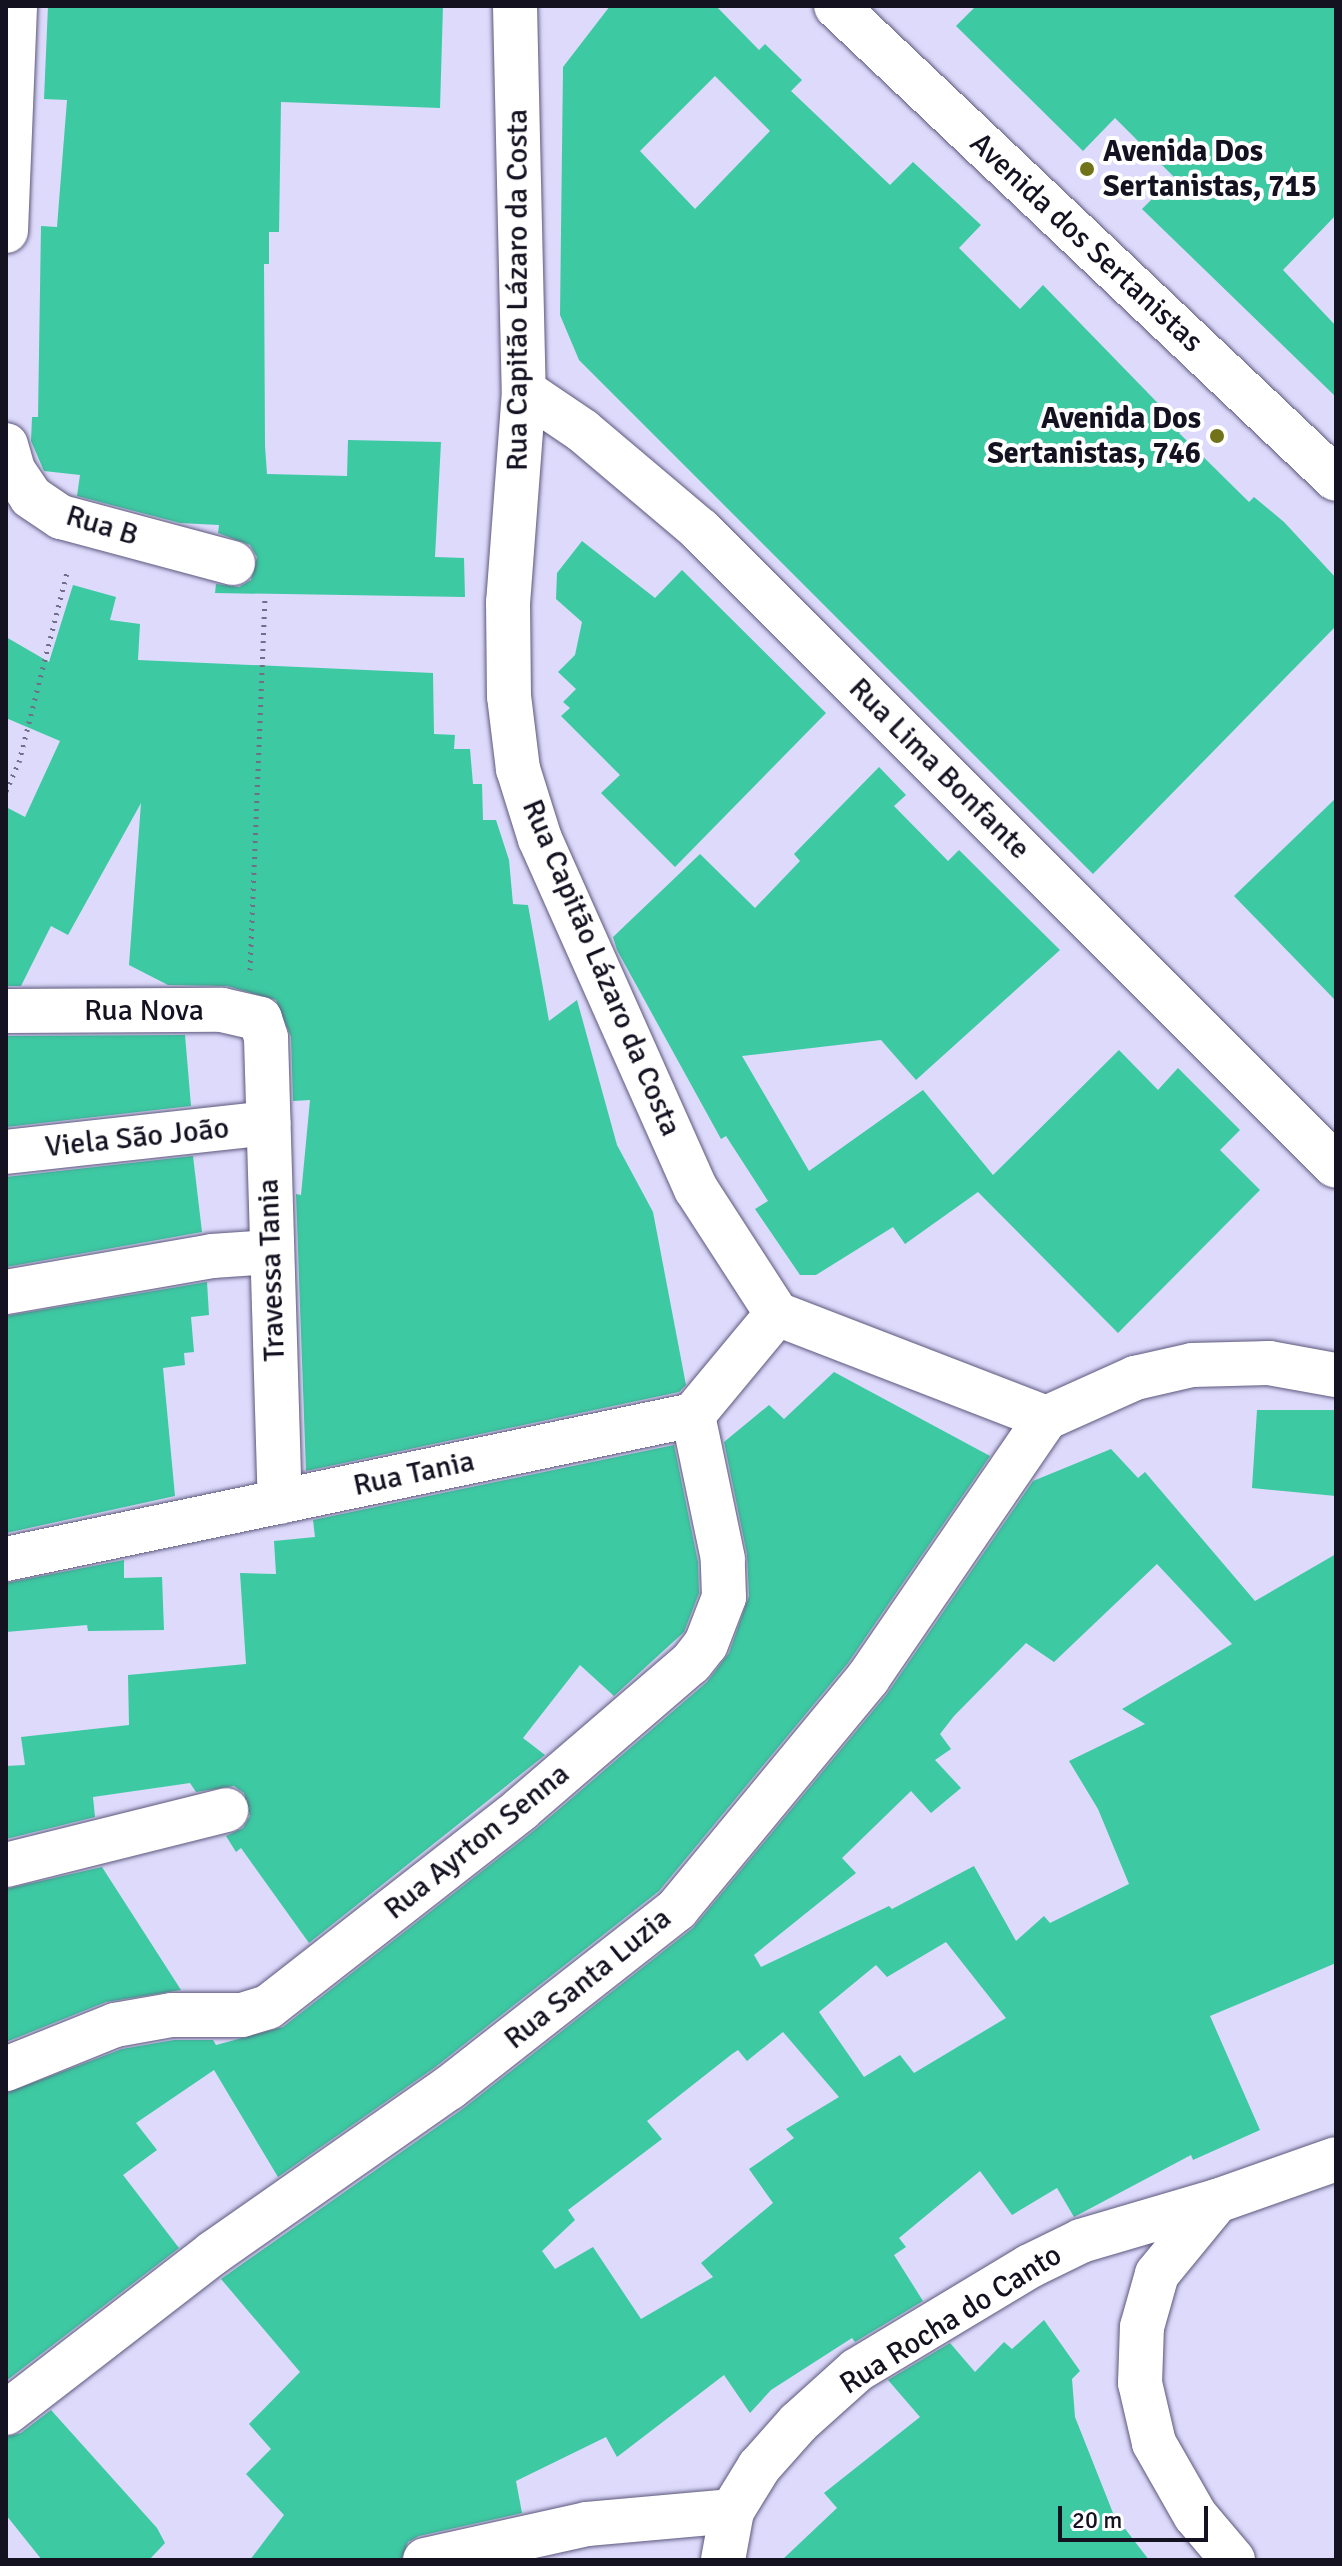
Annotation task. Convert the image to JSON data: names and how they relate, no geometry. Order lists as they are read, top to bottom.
{
  "streets": {
    "street": [
      "Avenida dos Sertanistas",
      "Rua Capitão Lázaro da Costa",
      "Rua B",
      "Rua Lima Bonfante",
      "Rua Nova",
      "Viela São João",
      "Travessa Tania",
      "Rua Tania",
      "Rua Ayrton Senna",
      "Rua Santa Luzia",
      "Rua Rocha do Canto"
    ]
  },
  "crossings": [
    ["Rua Capitão Lázaro da Costa", "Rua Lima Bonfante"],
    ["Rua Nova", "Travessa Tania"],
    ["Viela São João", "Travessa Tania"],
    ["Travessa Tania", "Rua Tania"],
    ["Rua Tania", "Rua Ayrton Senna"]
  ],
  "places": ["Avenida Dos Sertanistas, 715", "Avenida Dos Sertanistas, 746"],
  "scale_bar": "20 m"
}
